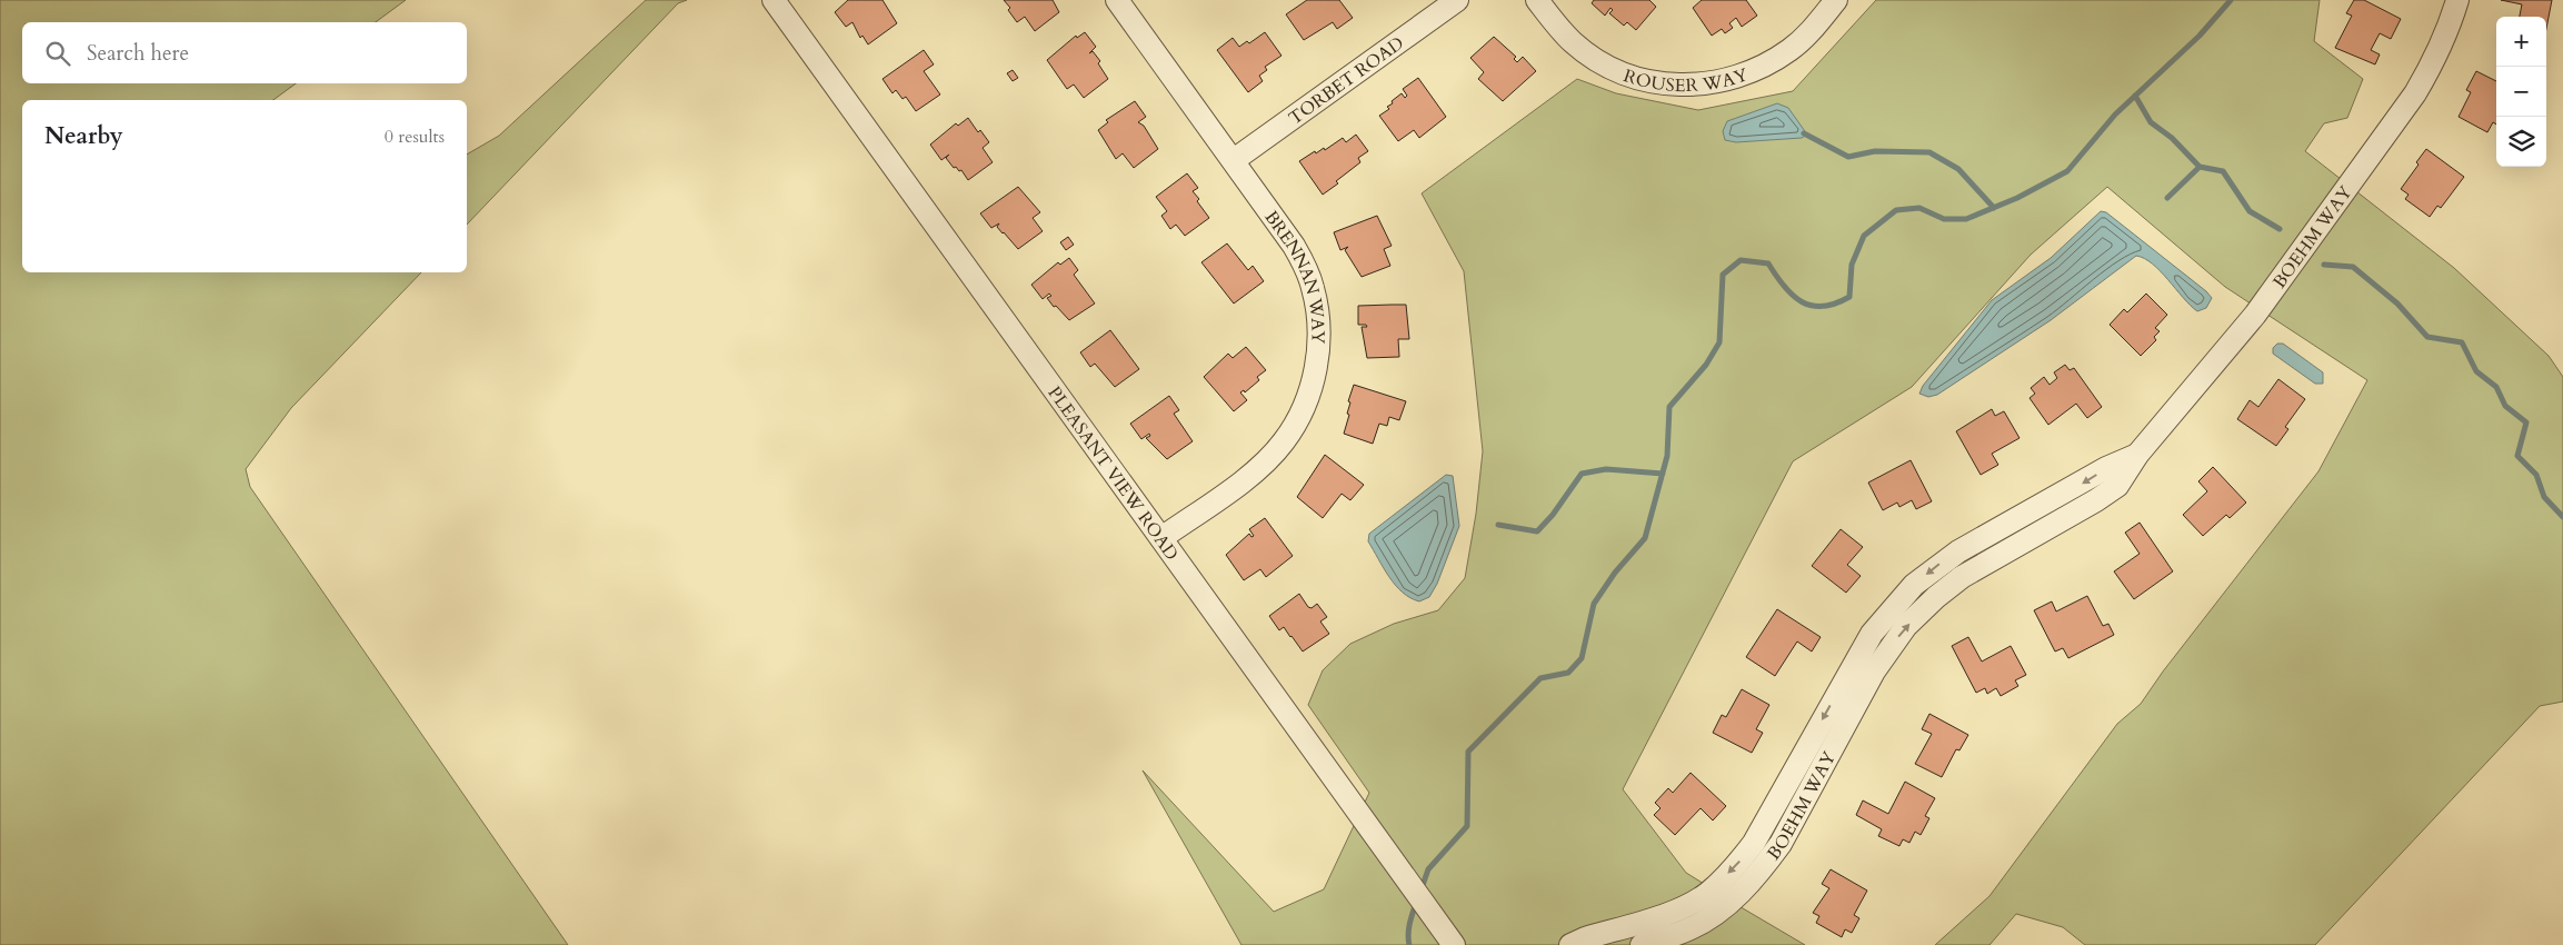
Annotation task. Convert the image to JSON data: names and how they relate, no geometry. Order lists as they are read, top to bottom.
{
  "streets": {
    "street": [
      "ROUSER WAY",
      "TORBET ROAD",
      "BOEHM WAY",
      "BRENNAN WAY",
      "PLEASANT VIEW ROAD"
    ]
  },
  "crossings": [
    ["TORBET ROAD", "BRENNAN WAY"],
    ["BRENNAN WAY", "PLEASANT VIEW ROAD"]
  ],
  "page": {
    "map_buttons": ["+", "−"],
    "search": "Search here",
    "heading": ["Nearby", "0 results"]
  }
}
